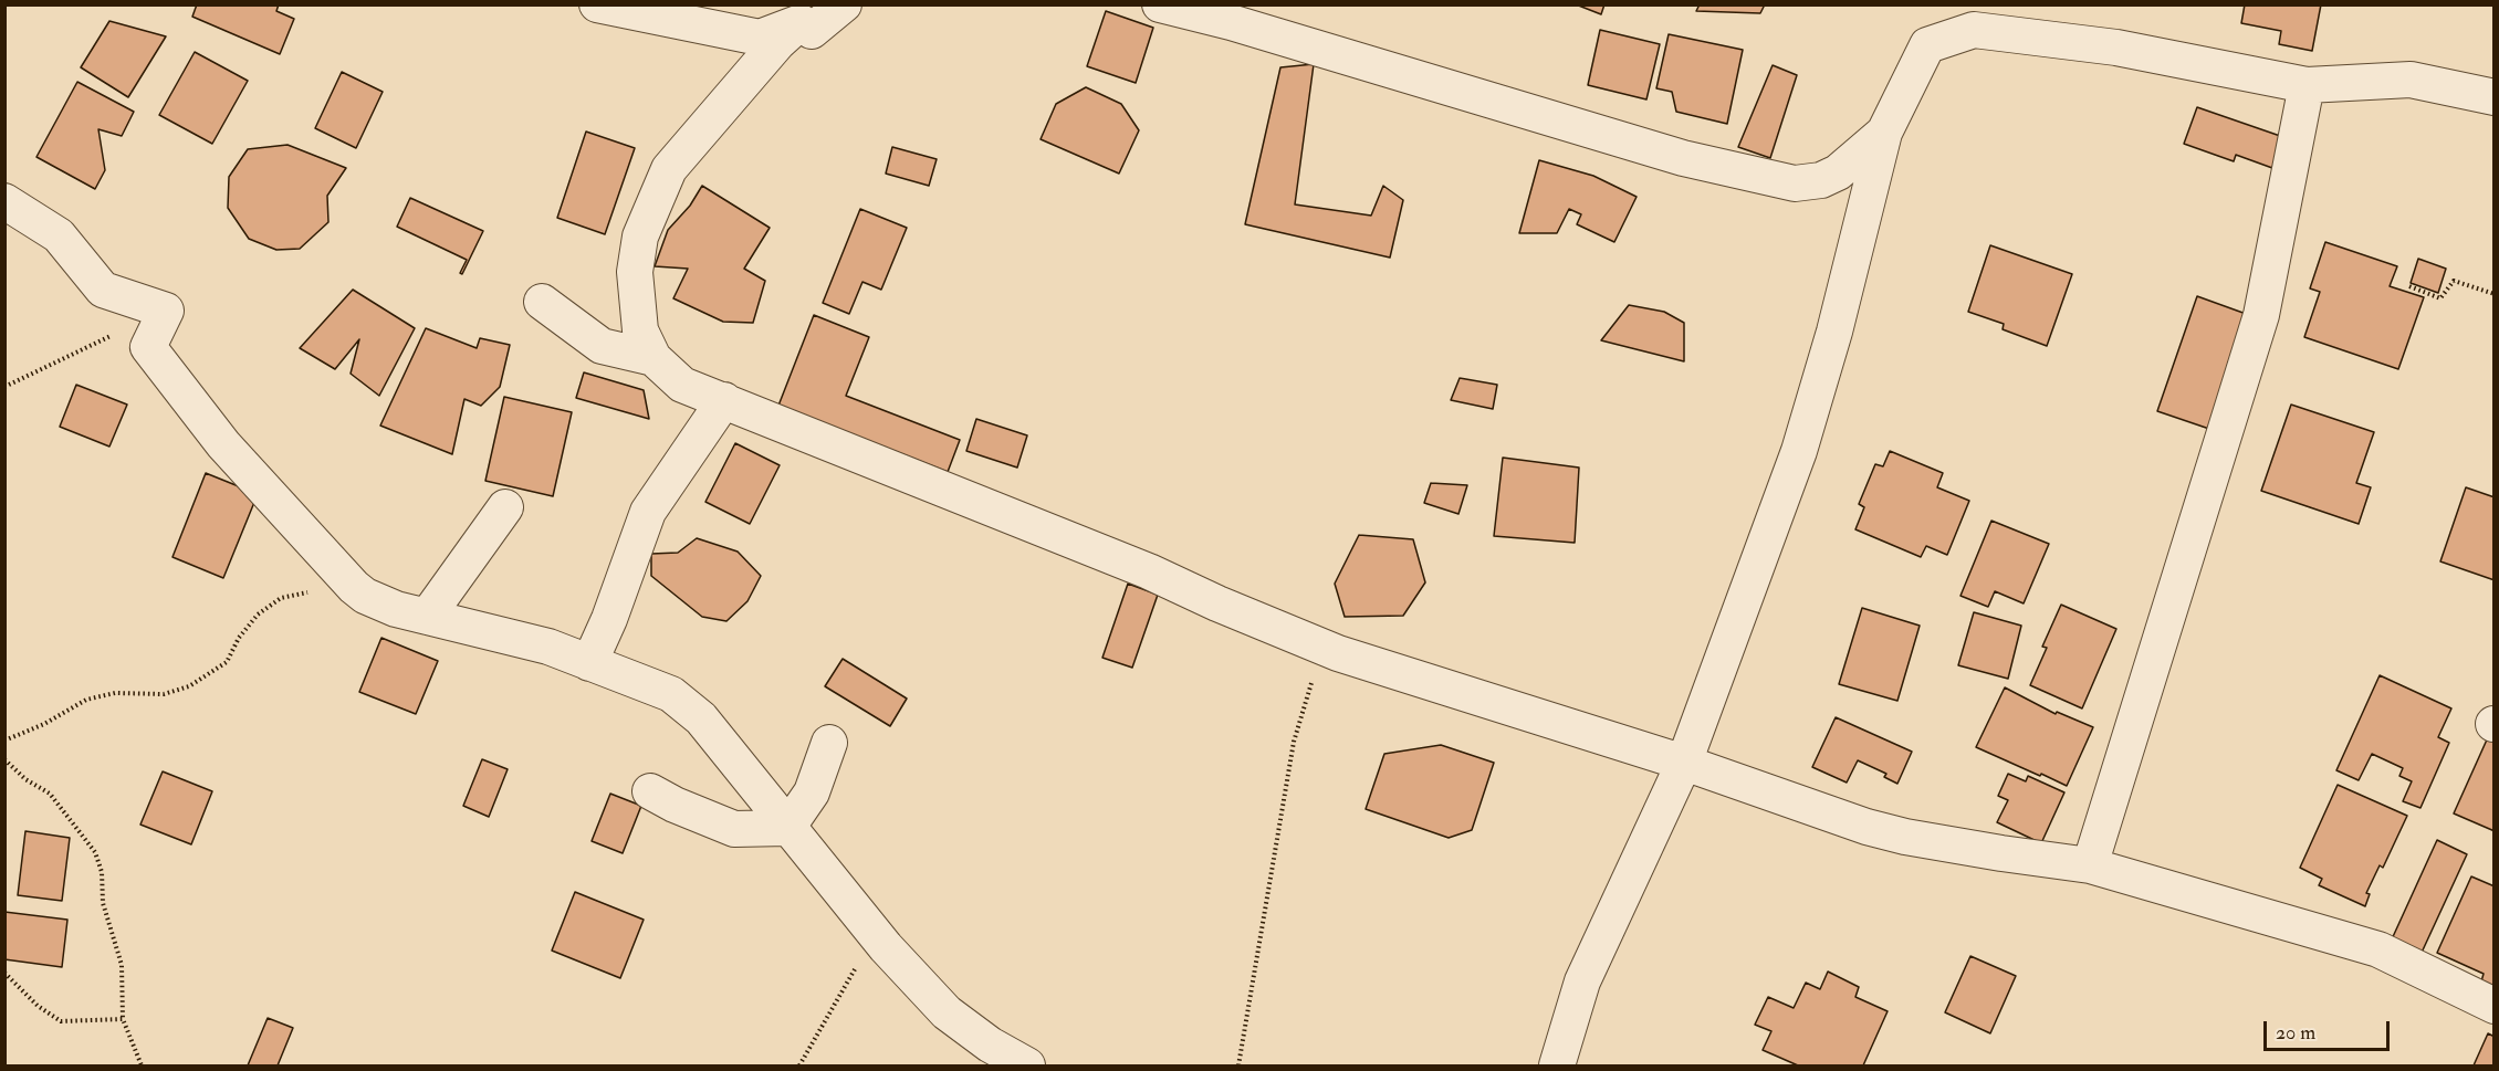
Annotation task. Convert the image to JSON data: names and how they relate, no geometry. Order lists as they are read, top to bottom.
{
  "scale_bar": "20 m"
}
